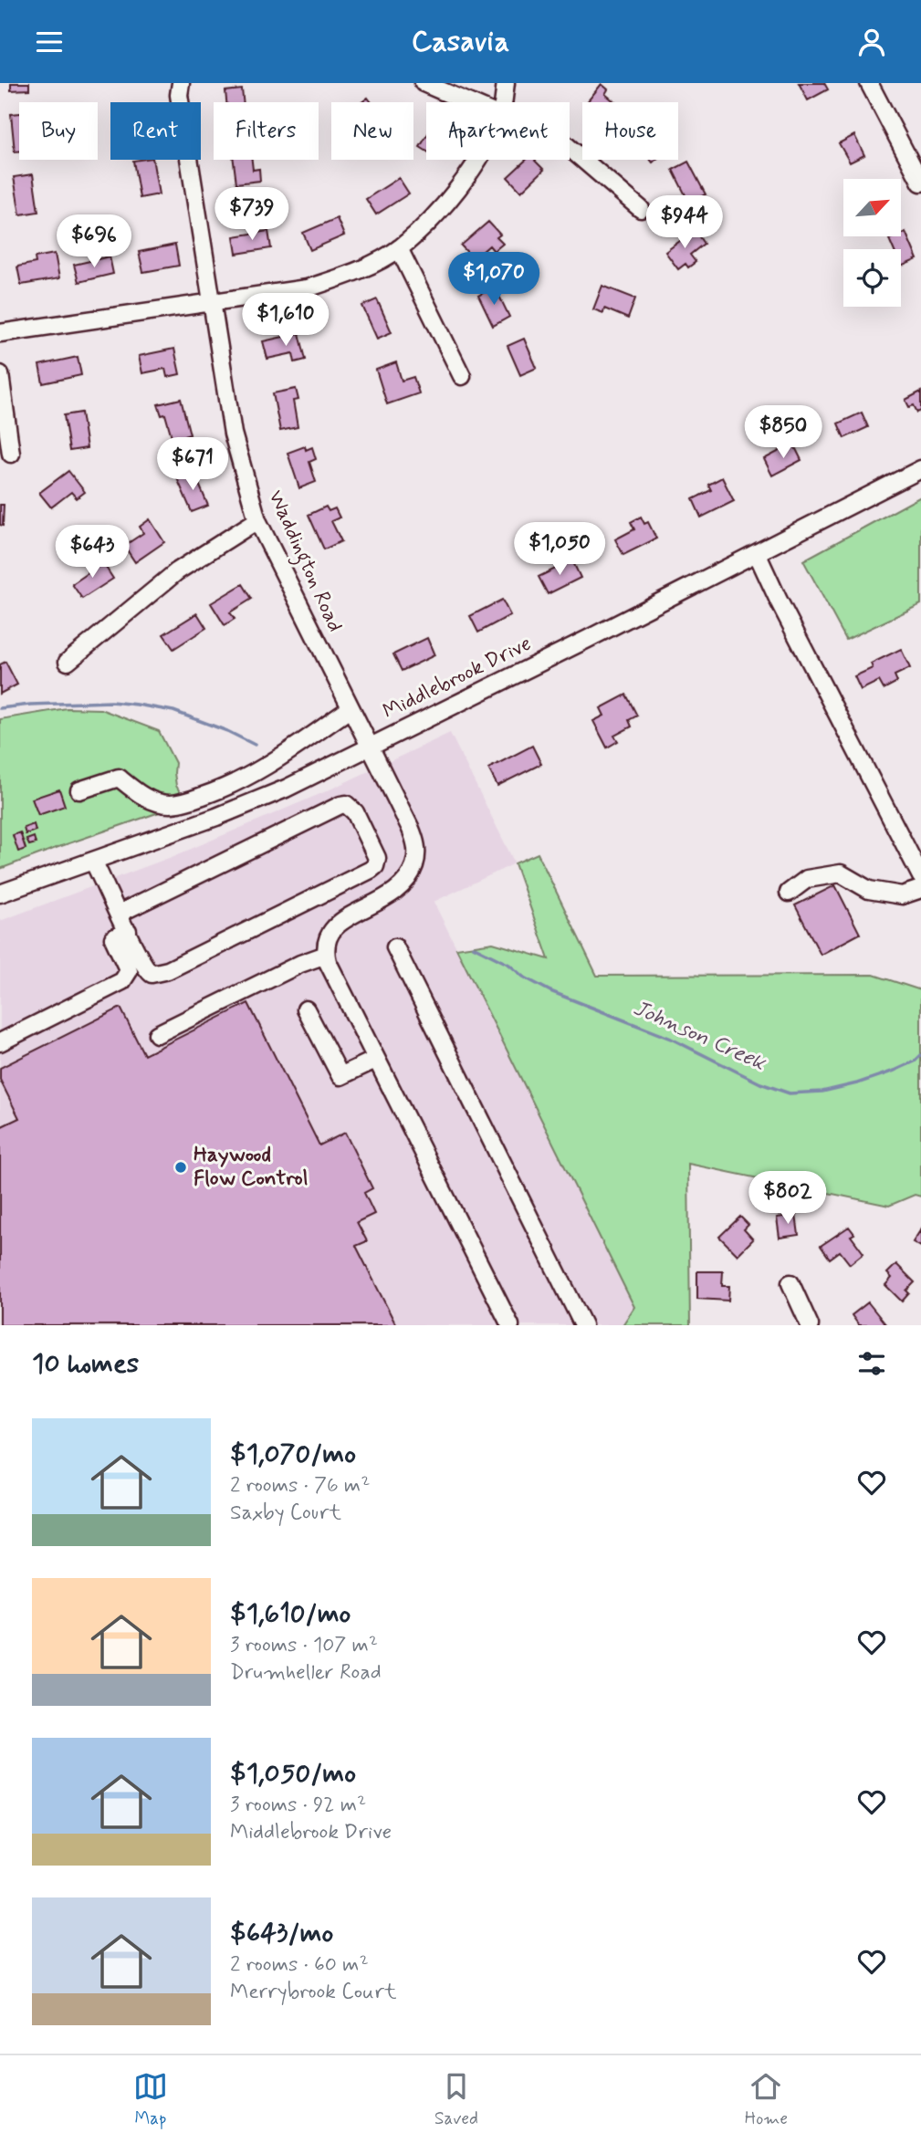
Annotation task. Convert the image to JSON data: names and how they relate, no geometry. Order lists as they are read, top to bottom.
{
  "streets": {
    "street": ["Waddington Road", "Middlebrook Drive"]
  },
  "crossings": [
    ["Waddington Road", "Middlebrook Drive"]
  ],
  "water": ["Johnson Creek"],
  "places": ["Haywood Flow Control"],
  "north": "top right",
  "page": {
    "header": "Casavia",
    "chip": [
      "Buy",
      "Rent",
      "Filters",
      "New",
      "Apartment",
      "House"
    ],
    "price": [
      "$739",
      "$944",
      "$696",
      "$1,070",
      "$1,610",
      "$850",
      "$671",
      "$1,050",
      "$643",
      "$802"
    ],
    "heading": "10 homes",
    "list": [
      {
        "name": "$1,070/mo",
        "note": "2 rooms · 76 m² · Saxby Court"
      },
      {
        "name": "$1,610/mo",
        "note": "3 rooms · 107 m² · Drumheller Road"
      },
      {
        "name": "$1,050/mo",
        "note": "3 rooms · 92 m² · Middlebrook Drive"
      },
      {
        "name": "$643/mo",
        "note": "2 rooms · 60 m² · Merrybrook Court"
      }
    ],
    "tabs": ["Map", "Saved", "Home"]
  }
}
